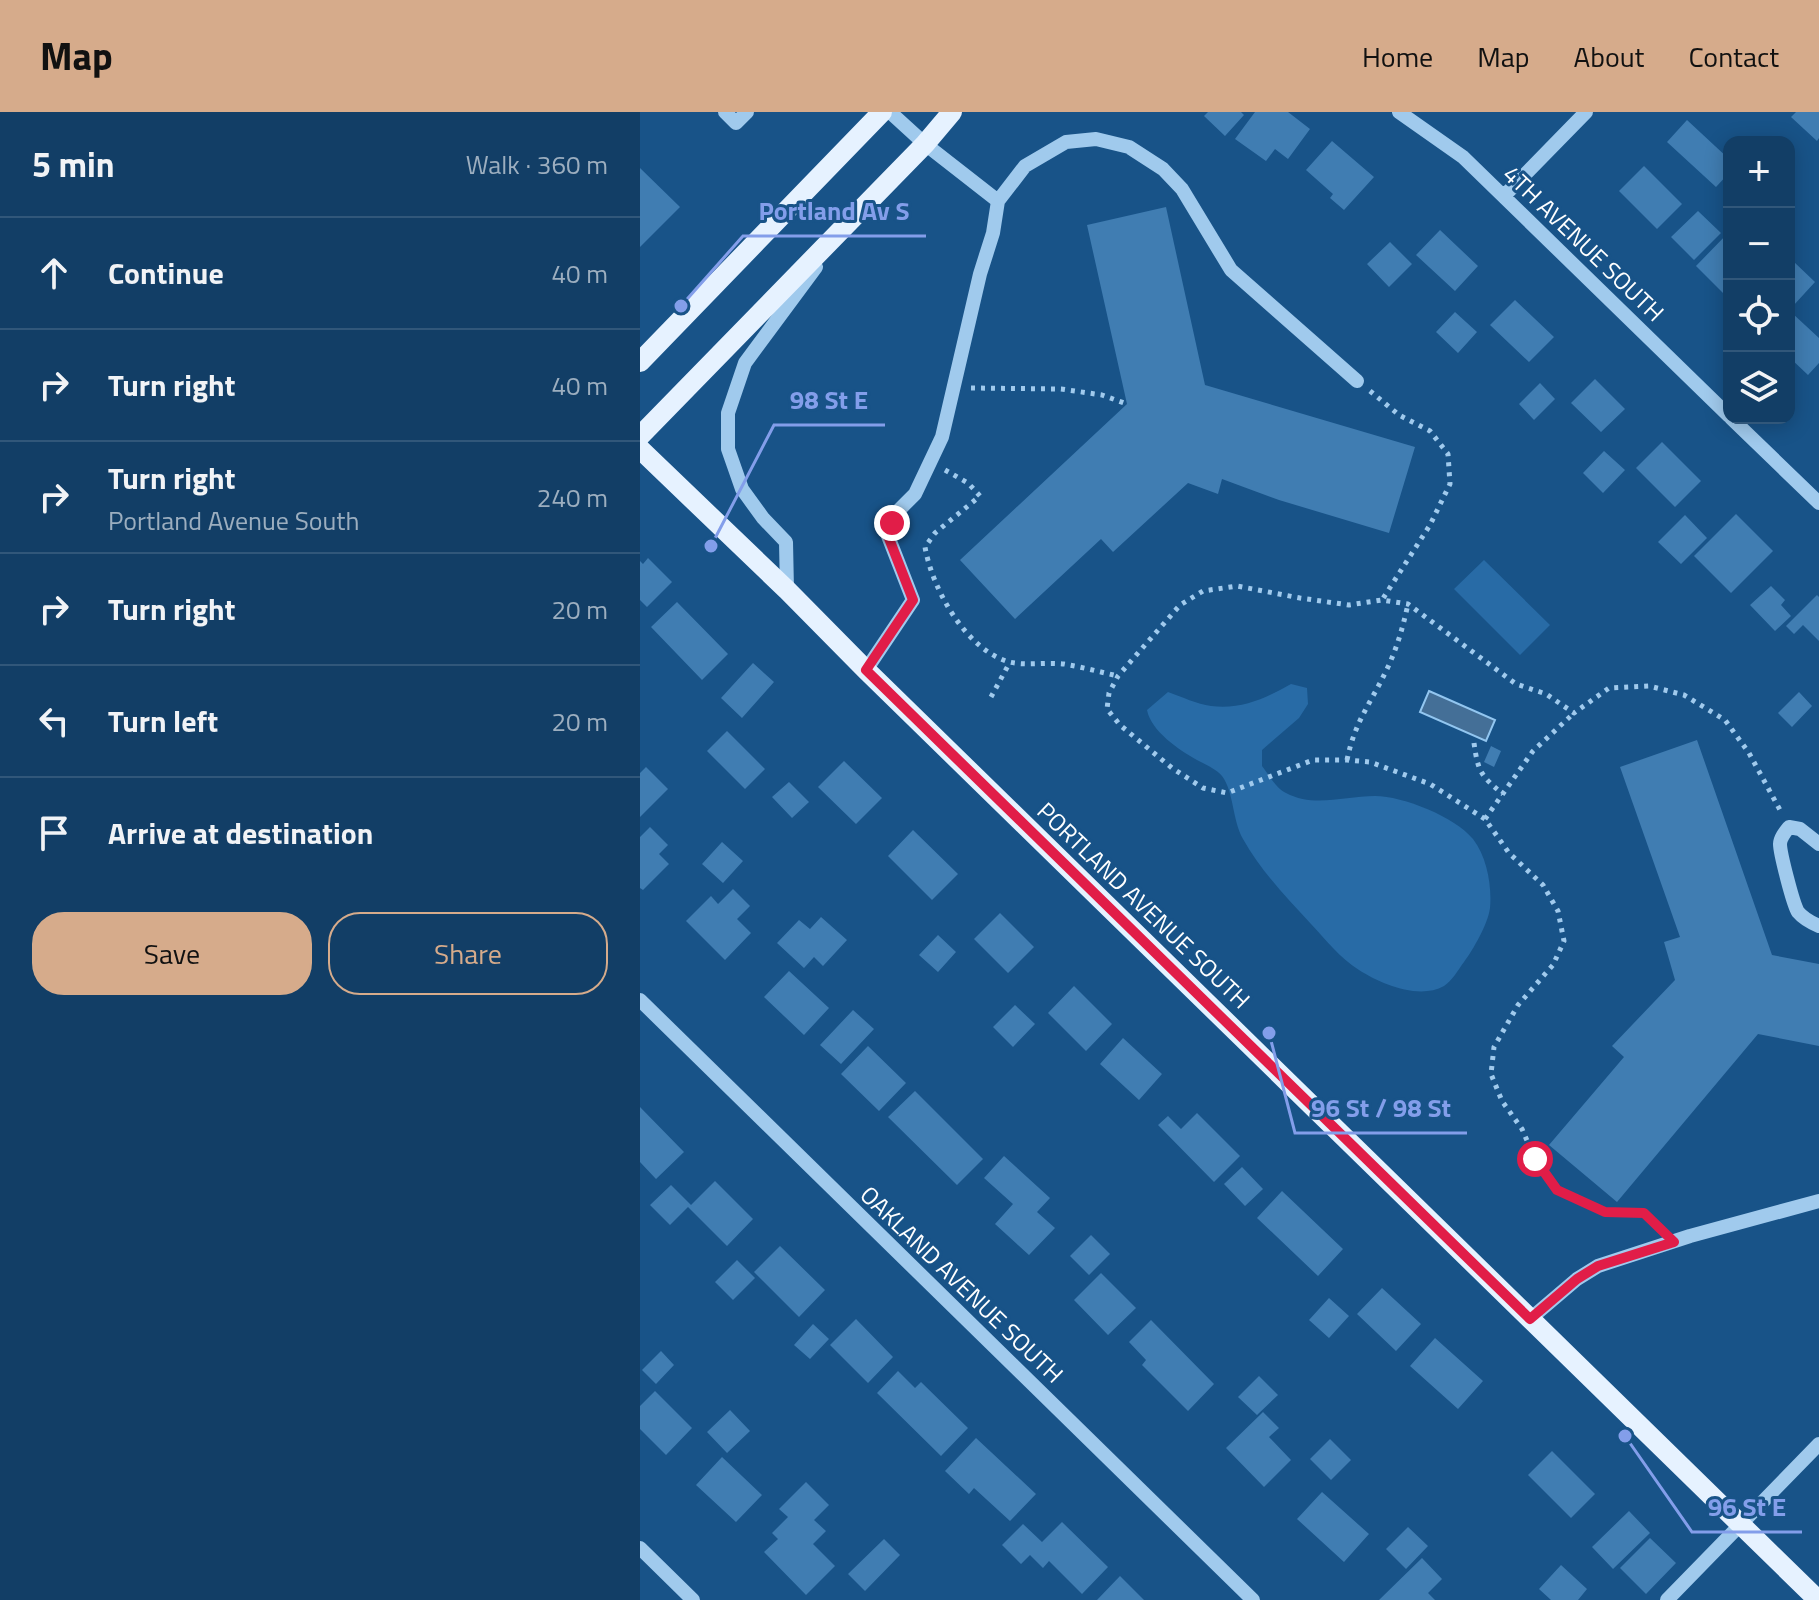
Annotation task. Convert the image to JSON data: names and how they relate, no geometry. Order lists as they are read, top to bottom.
{
  "streets": {
    "main road": ["PORTLAND AVENUE SOUTH"],
    "street": ["4TH AVENUE SOUTH", "OAKLAND AVENUE SOUTH"]
  },
  "places": [
    "Portland Av S",
    "98 St E",
    "96 St / 98 St",
    "96 St E"
  ],
  "page": {
    "header": "Map",
    "nav": [
      "Home",
      "Map",
      "About",
      "Contact"
    ],
    "heading": ["5 min", "Walk · 360 m"],
    "map_buttons": ["+", "−"],
    "list": [
      ["Continue", "40 m"],
      ["Turn right", "40 m"],
      ["Turn right", "Portland Avenue South", "240 m"],
      ["Turn right", "20 m"],
      ["Turn left", "20 m"],
      "Arrive at destination"
    ],
    "buttons": ["Save", "Share"]
  }
}
